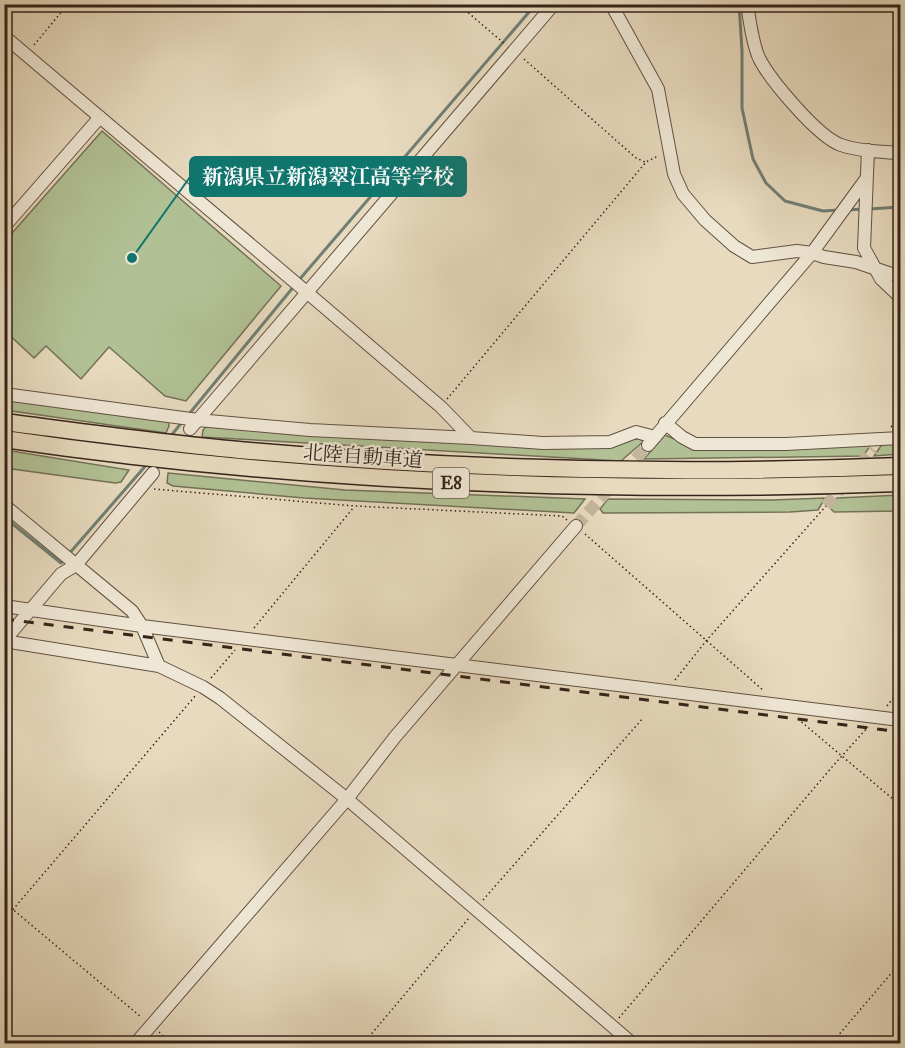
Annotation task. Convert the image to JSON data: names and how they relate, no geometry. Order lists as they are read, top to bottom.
{
  "streets": {
    "highway": ["北陸自動車道", "E8"]
  },
  "places": ["新潟県立新潟翠江高等学校"]
}
